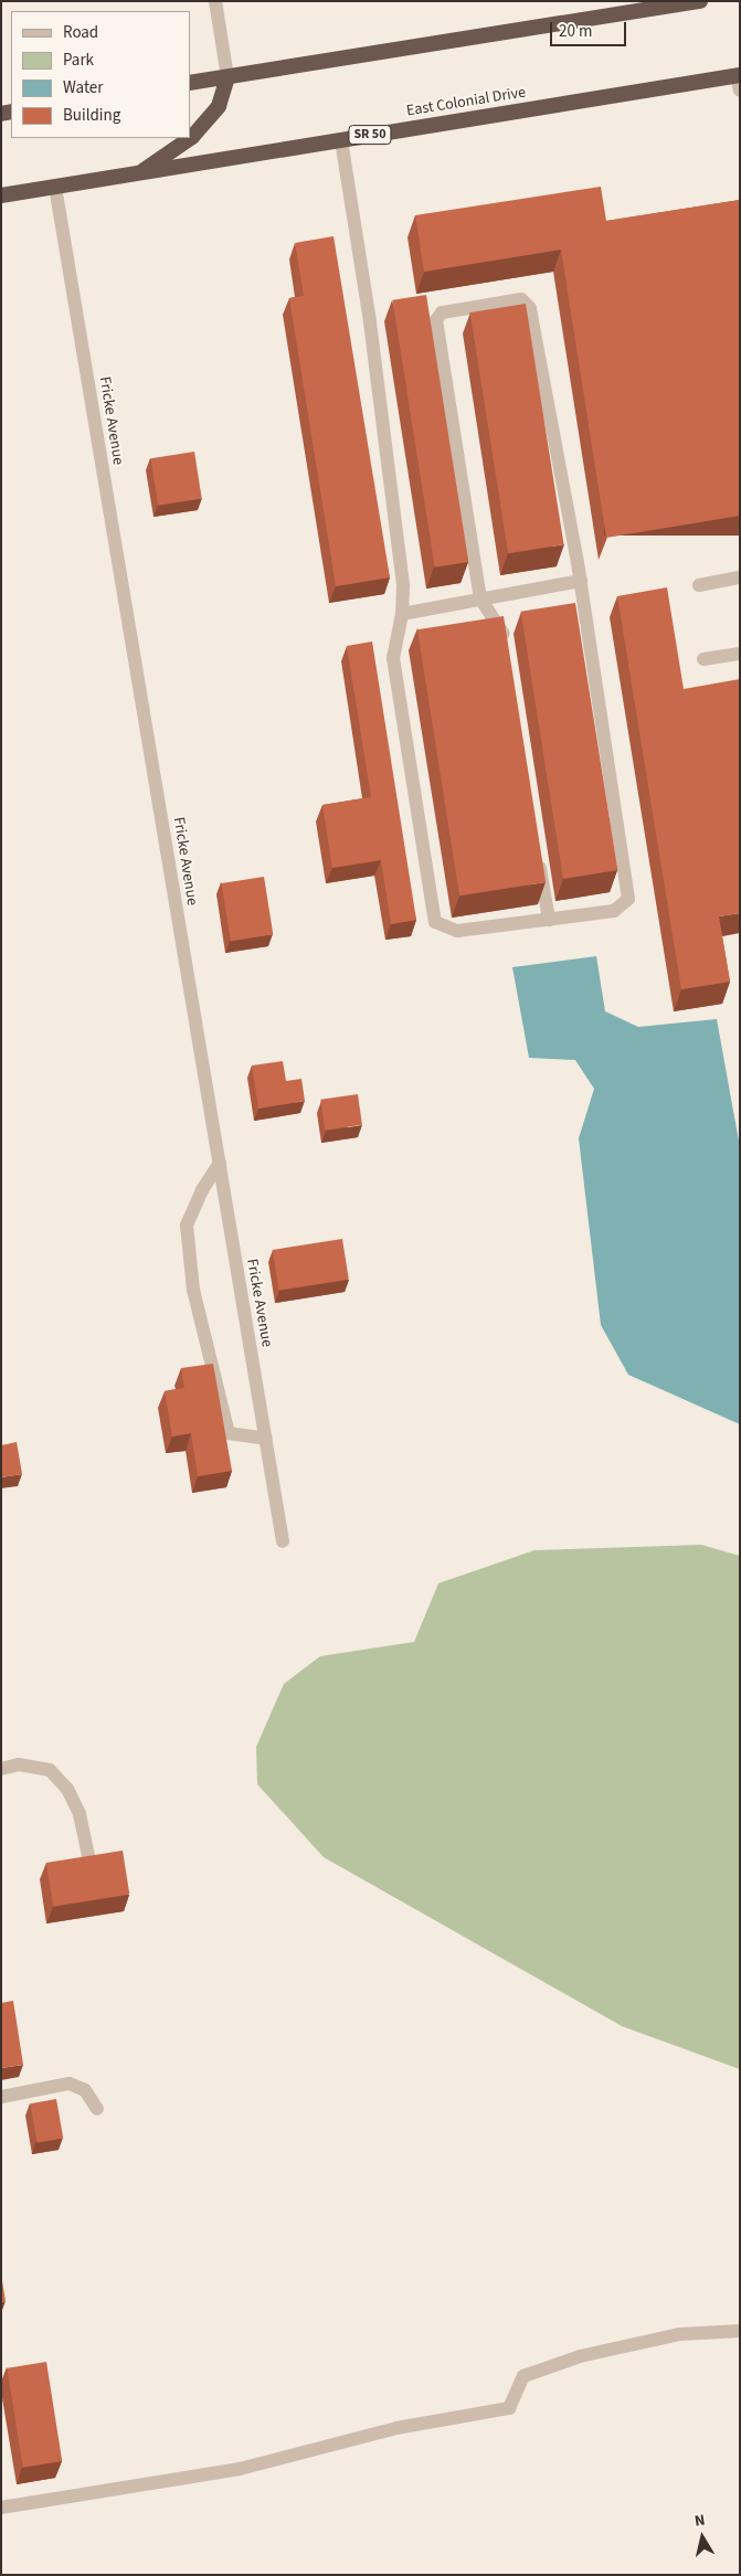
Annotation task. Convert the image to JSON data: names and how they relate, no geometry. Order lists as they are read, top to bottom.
{
  "streets": {
    "highway": ["East Colonial Drive", "SR 50"],
    "street": ["Fricke Avenue"]
  },
  "crossings": [
    ["East Colonial Drive", "Fricke Avenue"]
  ],
  "legend": [
    "Road",
    "Park",
    "Water",
    "Building"
  ],
  "scale_bar": "20 m",
  "north": "top"
}
